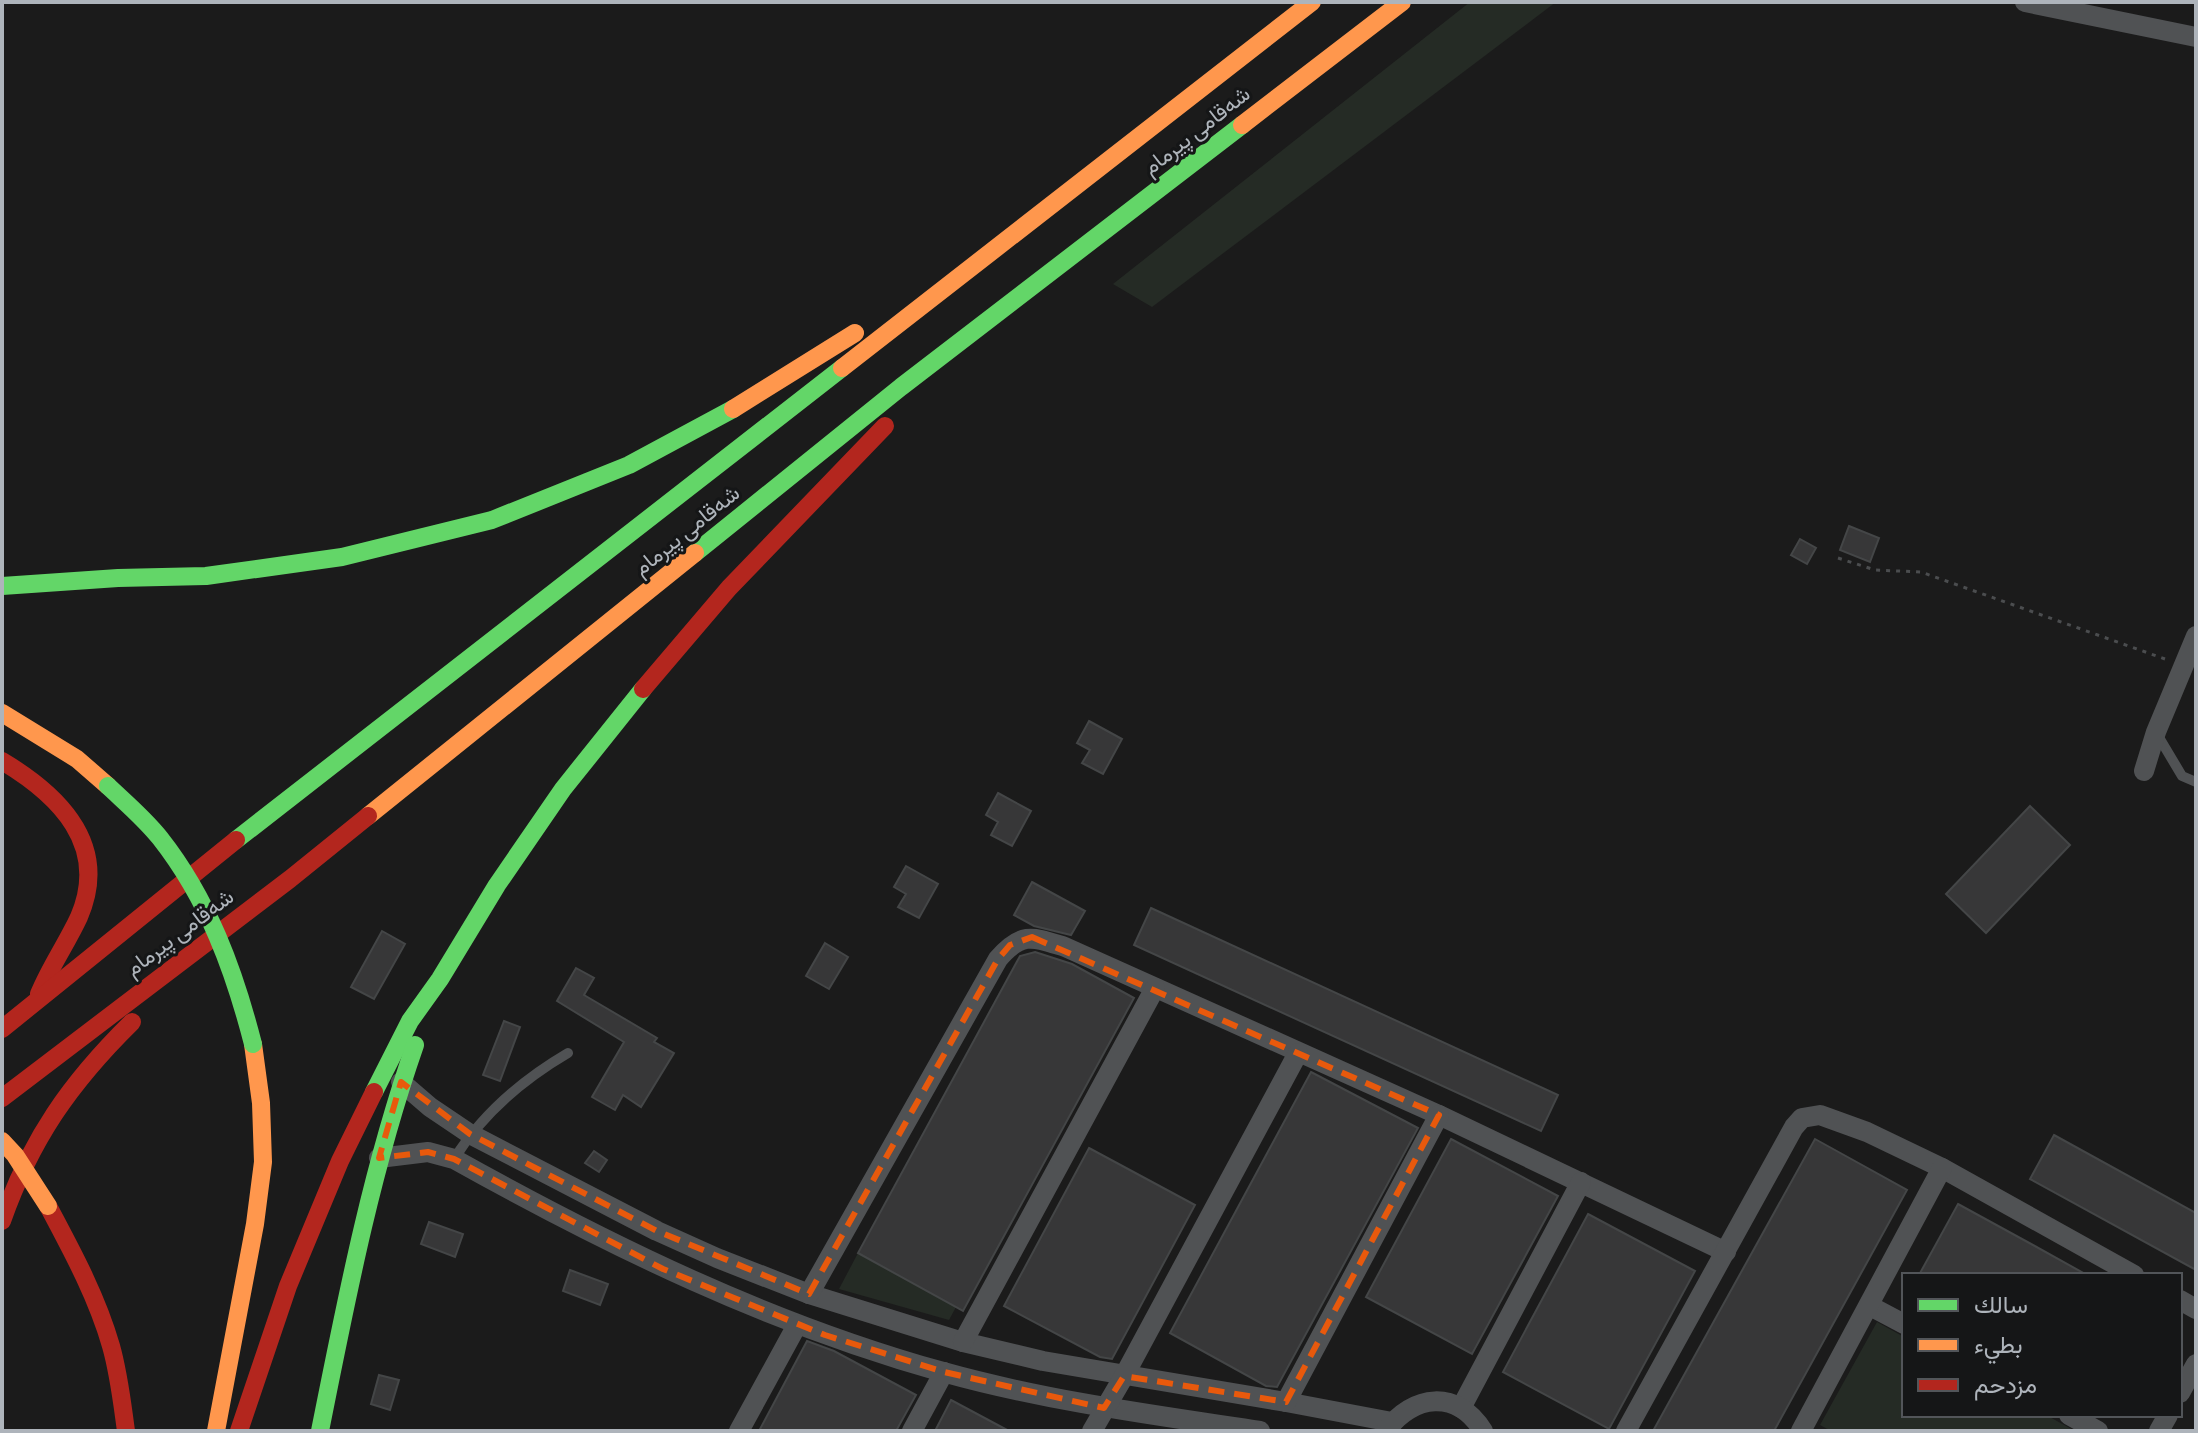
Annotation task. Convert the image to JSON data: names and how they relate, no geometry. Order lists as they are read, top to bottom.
{
  "streets": {
    "main road": ["شەقامی پیرمام"]
  },
  "legend": ["سالك", "بطيء", "مزدحم"]
}
